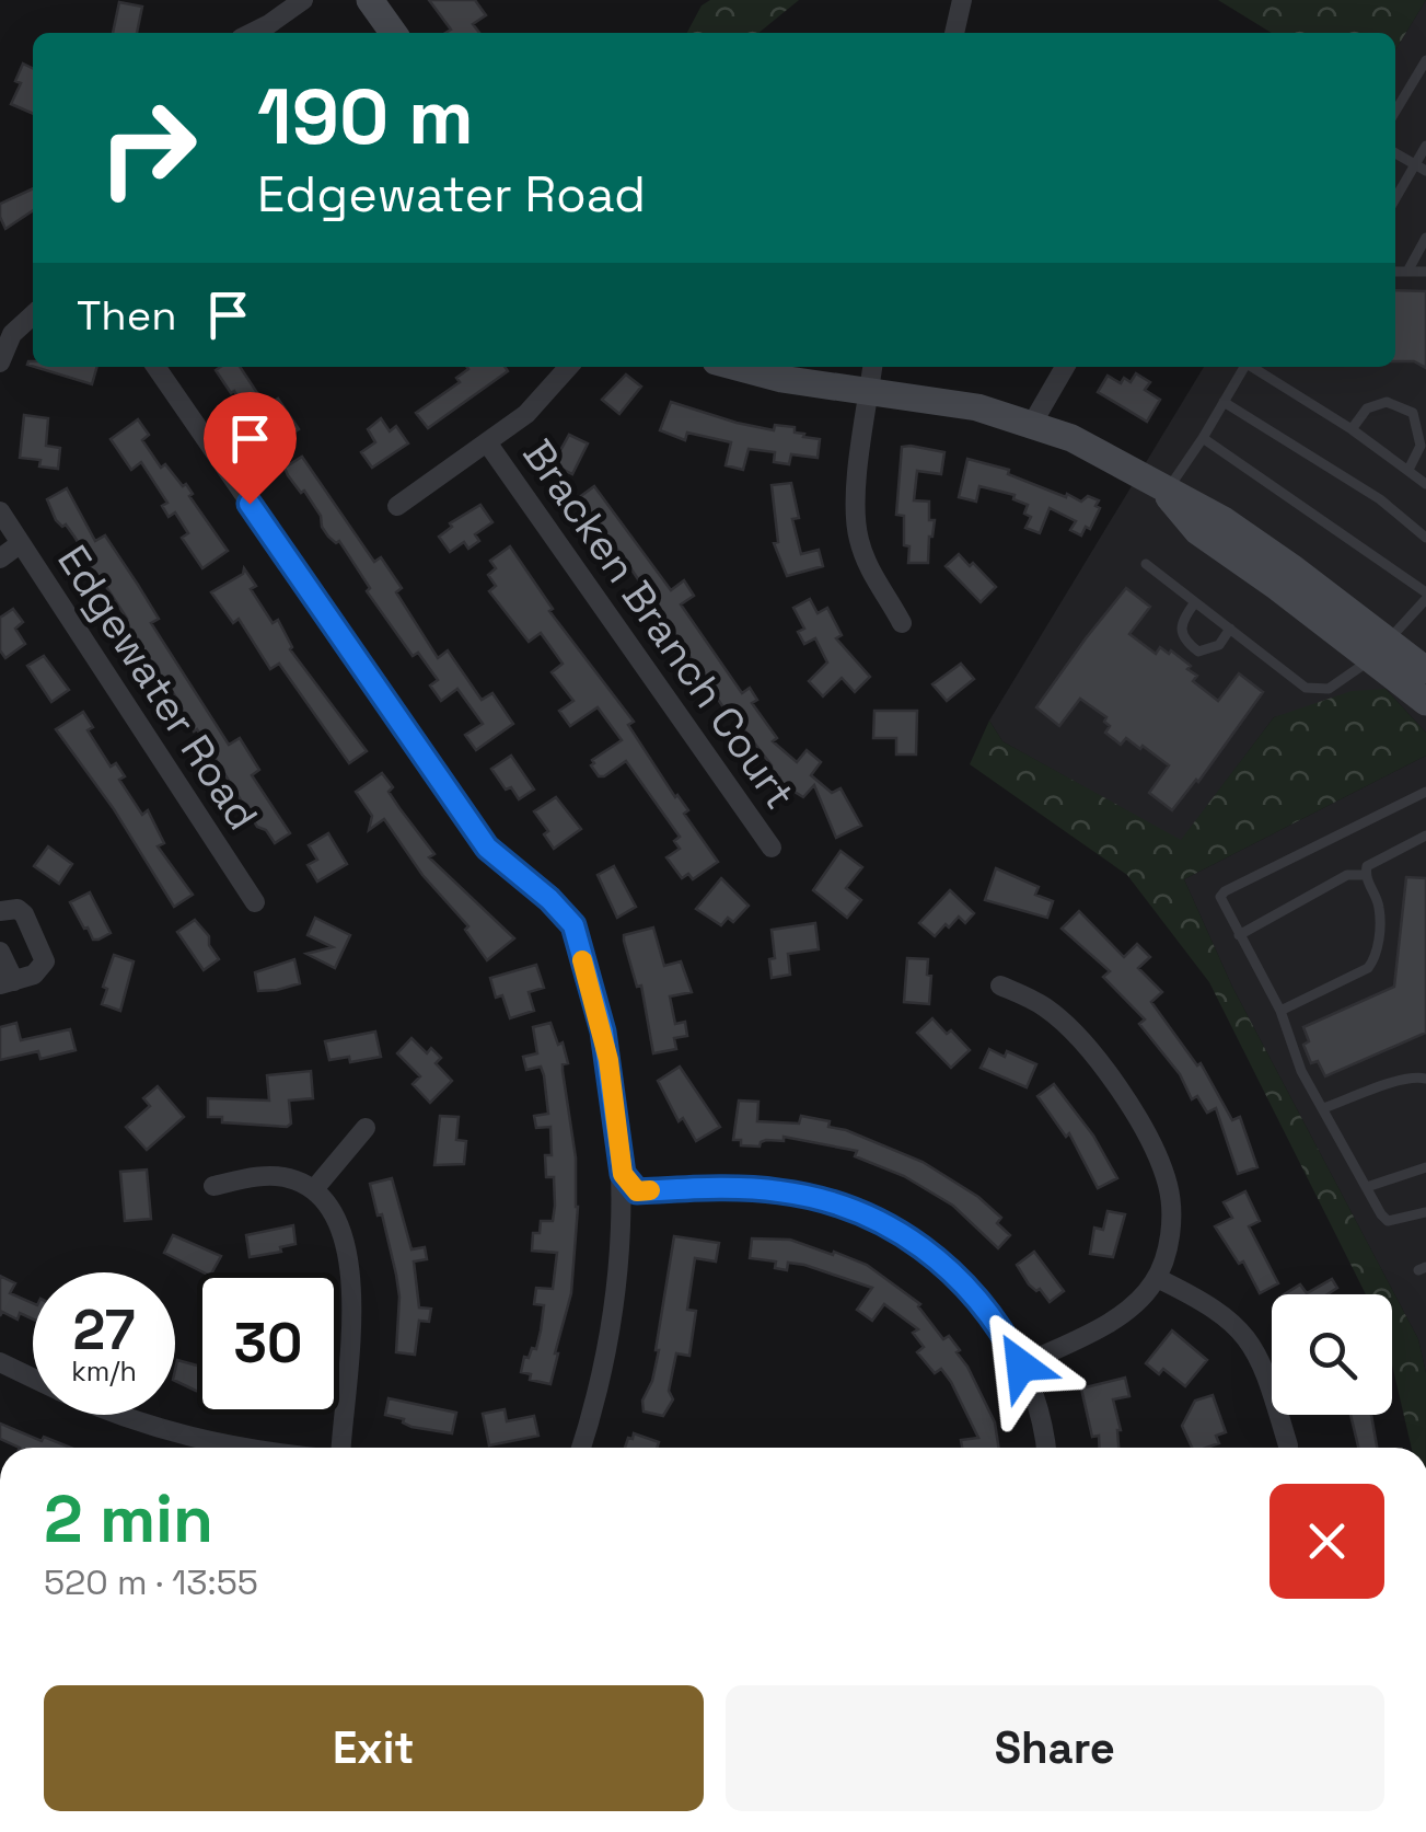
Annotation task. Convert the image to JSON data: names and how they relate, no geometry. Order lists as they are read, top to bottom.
{
  "streets": {
    "street": ["Bracken Branch Court", "Edgewater Road"]
  },
  "page": {
    "turn": ["190 m", "Edgewater Road"],
    "then": "Then",
    "speed": "27 km/h",
    "limit": "30",
    "heading": ["2 min", "520 m · 13:55"],
    "buttons": ["Exit", "Share"]
  }
}
